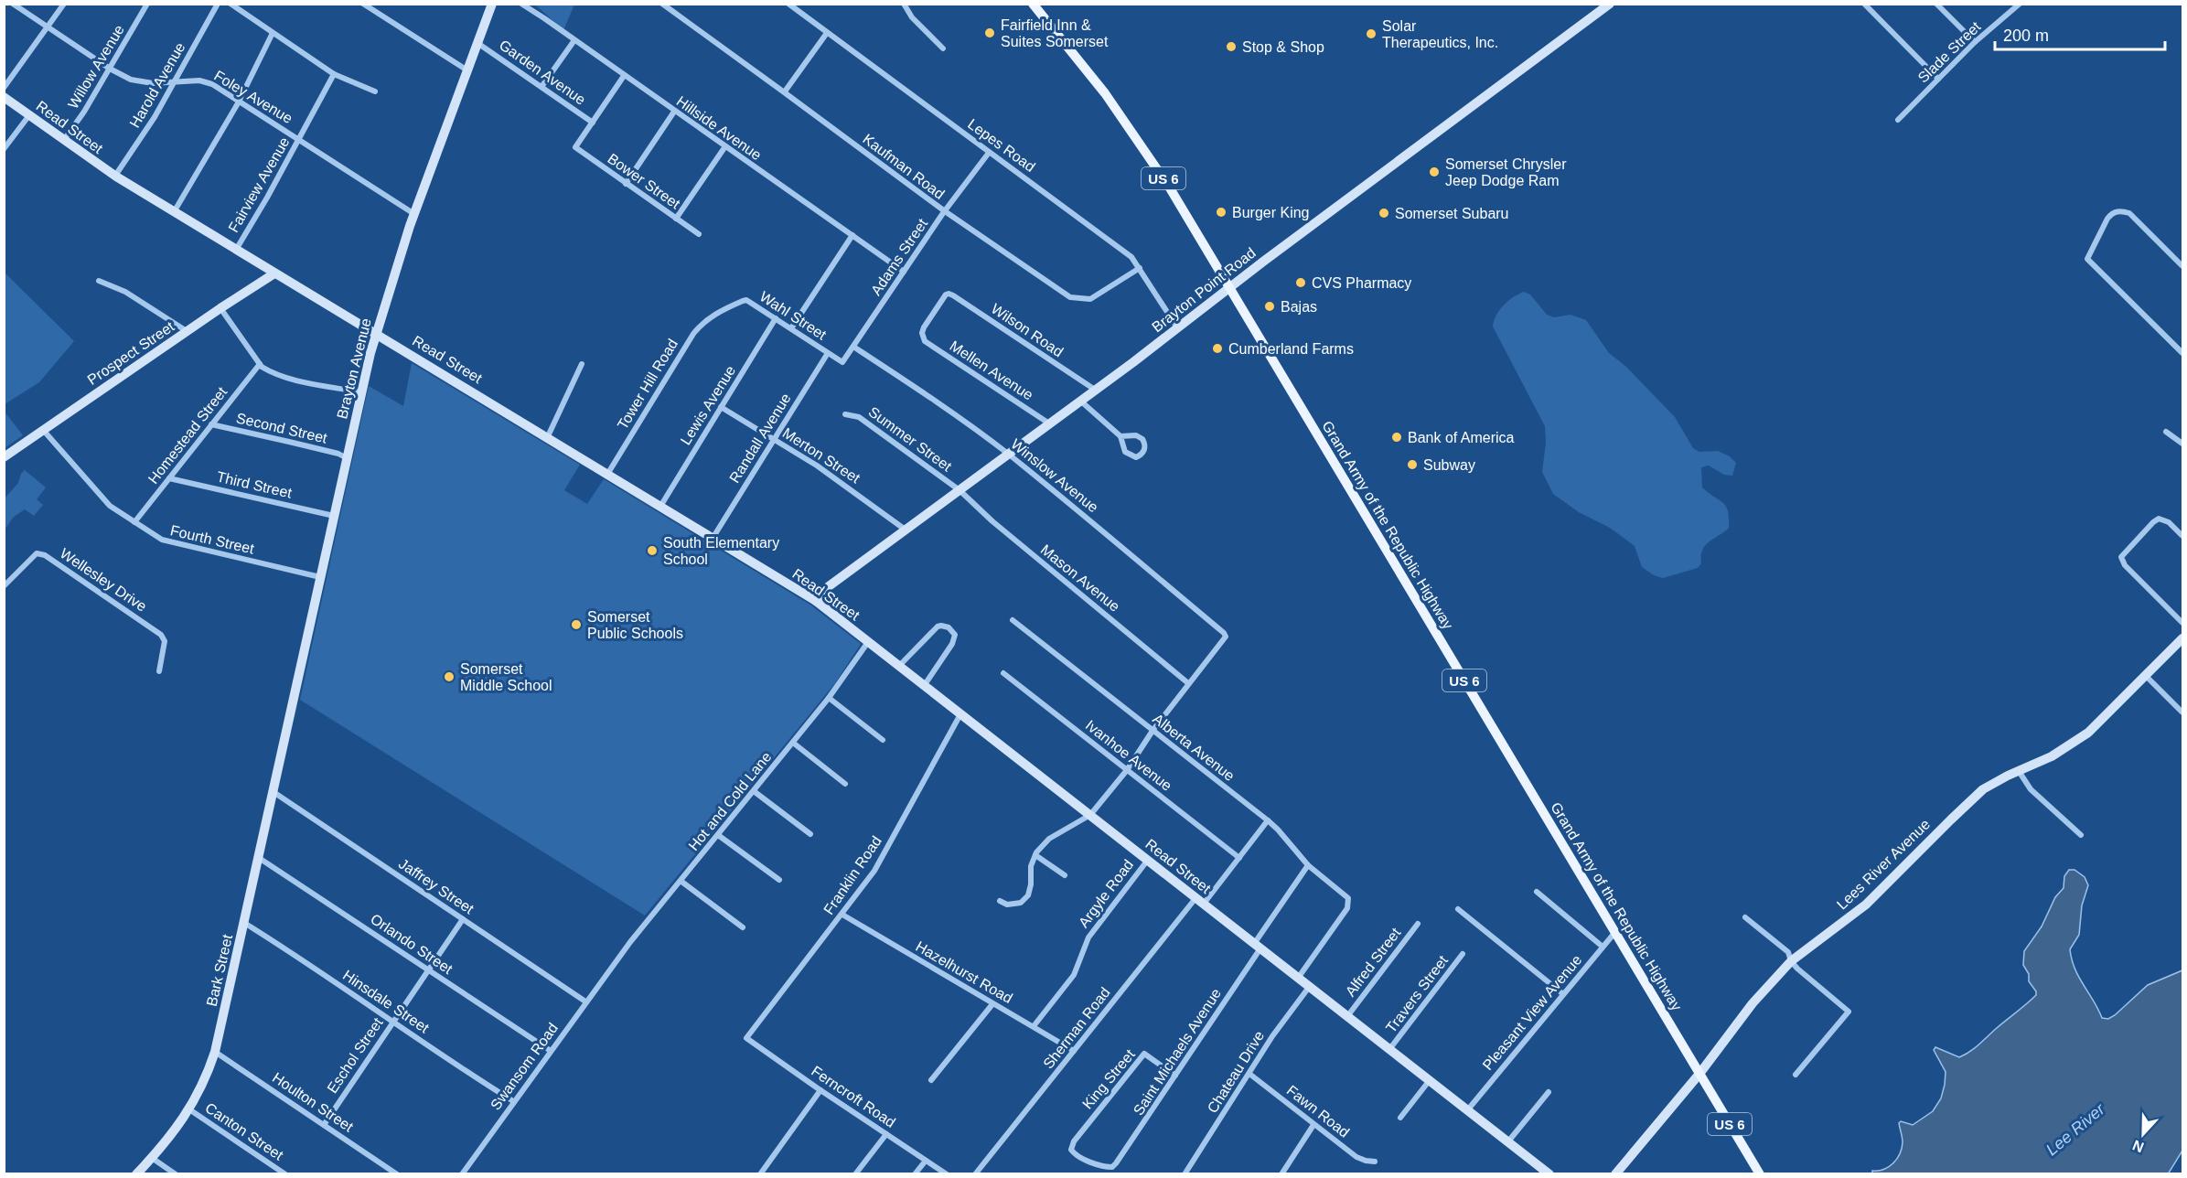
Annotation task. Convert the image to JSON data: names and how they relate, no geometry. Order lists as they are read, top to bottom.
{
  "streets": {
    "main road": [
      "Read Street",
      "US 6",
      "Brayton Point Road",
      "Prospect Street",
      "Brayton Avenue",
      "Grand Army of the Republic Highway",
      "Lees River Avenue",
      "Bark Street"
    ],
    "street": [
      "Slade Street",
      "Willow Avenue",
      "Garden Avenue",
      "Harold Avenue",
      "Foley Avenue",
      "Hillside Avenue",
      "Lepes Road",
      "Kaufman Road",
      "Bower Street",
      "Fairview Avenue",
      "Adams Street",
      "Wahl Street",
      "Wilson Road",
      "Mellen Avenue",
      "Tower Hill Road",
      "Lewis Avenue",
      "Second Street",
      "Homestead Street",
      "Randall Avenue",
      "Summer Street",
      "Merton Street",
      "Winslow Avenue",
      "Third Street",
      "Fourth Street",
      "Mason Avenue",
      "Wellesley Drive",
      "Alberta Avenue",
      "Ivanhoe Avenue",
      "Hot and Cold Lane",
      "Franklin Road",
      "Jaffrey Street",
      "Argyle Road",
      "Orlando Street",
      "Alfred Street",
      "Hazelhurst Road",
      "Travers Street",
      "Hinsdale Street",
      "Pleasant View Avenue",
      "Sherman Road",
      "Saint Michaels Avenue",
      "Eschol Street",
      "Swansom Road",
      "Chateau Drive",
      "King Street",
      "Ferncroft Road",
      "Houlton Street",
      "Fawn Road",
      "Canton Street"
    ]
  },
  "crossings": [
    ["Willow Avenue", "Foley Avenue"],
    ["Willow Avenue", "Read Street"],
    ["Garden Avenue", "Bower Street"],
    ["Garden Avenue", "Brayton Avenue"],
    ["Harold Avenue", "Foley Avenue"],
    ["Harold Avenue", "Read Street"],
    ["Foley Avenue", "Fairview Avenue"],
    ["Foley Avenue", "Brayton Avenue"],
    ["Read Street", "Fairview Avenue"],
    ["Read Street", "Brayton Point Road"],
    ["Read Street", "Prospect Street"],
    ["Read Street", "Brayton Avenue"],
    ["Read Street", "Tower Hill Road"],
    ["Read Street", "Lewis Avenue"],
    ["Read Street", "Randall Avenue"],
    ["Read Street", "Alberta Avenue"],
    ["Read Street", "Hot and Cold Lane"],
    ["Read Street", "Franklin Road"],
    ["Read Street", "Argyle Road"],
    ["Read Street", "Alfred Street"],
    ["Read Street", "Travers Street"],
    ["Read Street", "Pleasant View Avenue"],
    ["Read Street", "Sherman Road"],
    ["Read Street", "Saint Michaels Avenue"],
    ["Read Street", "Chateau Drive"],
    ["Hillside Avenue", "Adams Street"],
    ["Lepes Road", "Kaufman Road"],
    ["Lepes Road", "Adams Street"],
    ["Lepes Road", "Brayton Point Road"],
    ["Kaufman Road", "Adams Street"],
    ["US 6", "Grand Army of the Republic Highway"],
    ["US 6", "Lees River Avenue"],
    ["Adams Street", "Wahl Street"],
    ["Adams Street", "Randall Avenue"],
    ["Adams Street", "Winslow Avenue"],
    ["Brayton Point Road", "Wilson Road"],
    ["Brayton Point Road", "Mellen Avenue"],
    ["Brayton Point Road", "Summer Street"],
    ["Brayton Point Road", "Merton Street"],
    ["Brayton Point Road", "Winslow Avenue"],
    ["Brayton Point Road", "Grand Army of the Republic Highway"],
    ["Brayton Point Road", "Mason Avenue"],
    ["Wahl Street", "Tower Hill Road"],
    ["Wahl Street", "Lewis Avenue"],
    ["Wahl Street", "Randall Avenue"],
    ["Wilson Road", "Mellen Avenue"],
    ["Prospect Street", "Fourth Street"],
    ["Brayton Avenue", "Second Street"],
    ["Brayton Avenue", "Third Street"],
    ["Brayton Avenue", "Fourth Street"],
    ["Brayton Avenue", "Bark Street"],
    ["Lewis Avenue", "Merton Street"],
    ["Second Street", "Homestead Street"],
    ["Homestead Street", "Third Street"],
    ["Homestead Street", "Fourth Street"],
    ["Randall Avenue", "Merton Street"],
    ["Summer Street", "Mason Avenue"],
    ["Winslow Avenue", "Mason Avenue"],
    ["Grand Army of the Republic Highway", "Lees River Avenue"],
    ["Grand Army of the Republic Highway", "Pleasant View Avenue"],
    ["Alberta Avenue", "Sherman Road"],
    ["Alberta Avenue", "Saint Michaels Avenue"],
    ["Ivanhoe Avenue", "Sherman Road"],
    ["Hot and Cold Lane", "Swansom Road"],
    ["Franklin Road", "Hazelhurst Road"],
    ["Franklin Road", "Ferncroft Road"],
    ["Jaffrey Street", "Bark Street"],
    ["Jaffrey Street", "Eschol Street"],
    ["Jaffrey Street", "Swansom Road"],
    ["Argyle Road", "Hazelhurst Road"],
    ["Orlando Street", "Bark Street"],
    ["Orlando Street", "Eschol Street"],
    ["Orlando Street", "Swansom Road"],
    ["Bark Street", "Hinsdale Street"],
    ["Bark Street", "Houlton Street"],
    ["Bark Street", "Canton Street"],
    ["Hazelhurst Road", "Sherman Road"],
    ["Hinsdale Street", "Eschol Street"],
    ["Hinsdale Street", "Swansom Road"],
    ["Saint Michaels Avenue", "King Street"],
    ["Eschol Street", "Houlton Street"],
    ["Chateau Drive", "Fawn Road"]
  ],
  "water": ["Lee River"],
  "places": [
    "Fairfield Inn & Suites Somerset",
    "Solar Therapeutics, Inc.",
    "Stop & Shop",
    "Somerset Chrysler Jeep Dodge Ram",
    "Burger King",
    "Somerset Subaru",
    "CVS Pharmacy",
    "Bajas",
    "Cumberland Farms",
    "Bank of America",
    "Subway",
    "South Elementary School",
    "Somerset Public Schools",
    "Somerset Middle School"
  ],
  "scale_bar": "200 m",
  "north": "bottom"
}
